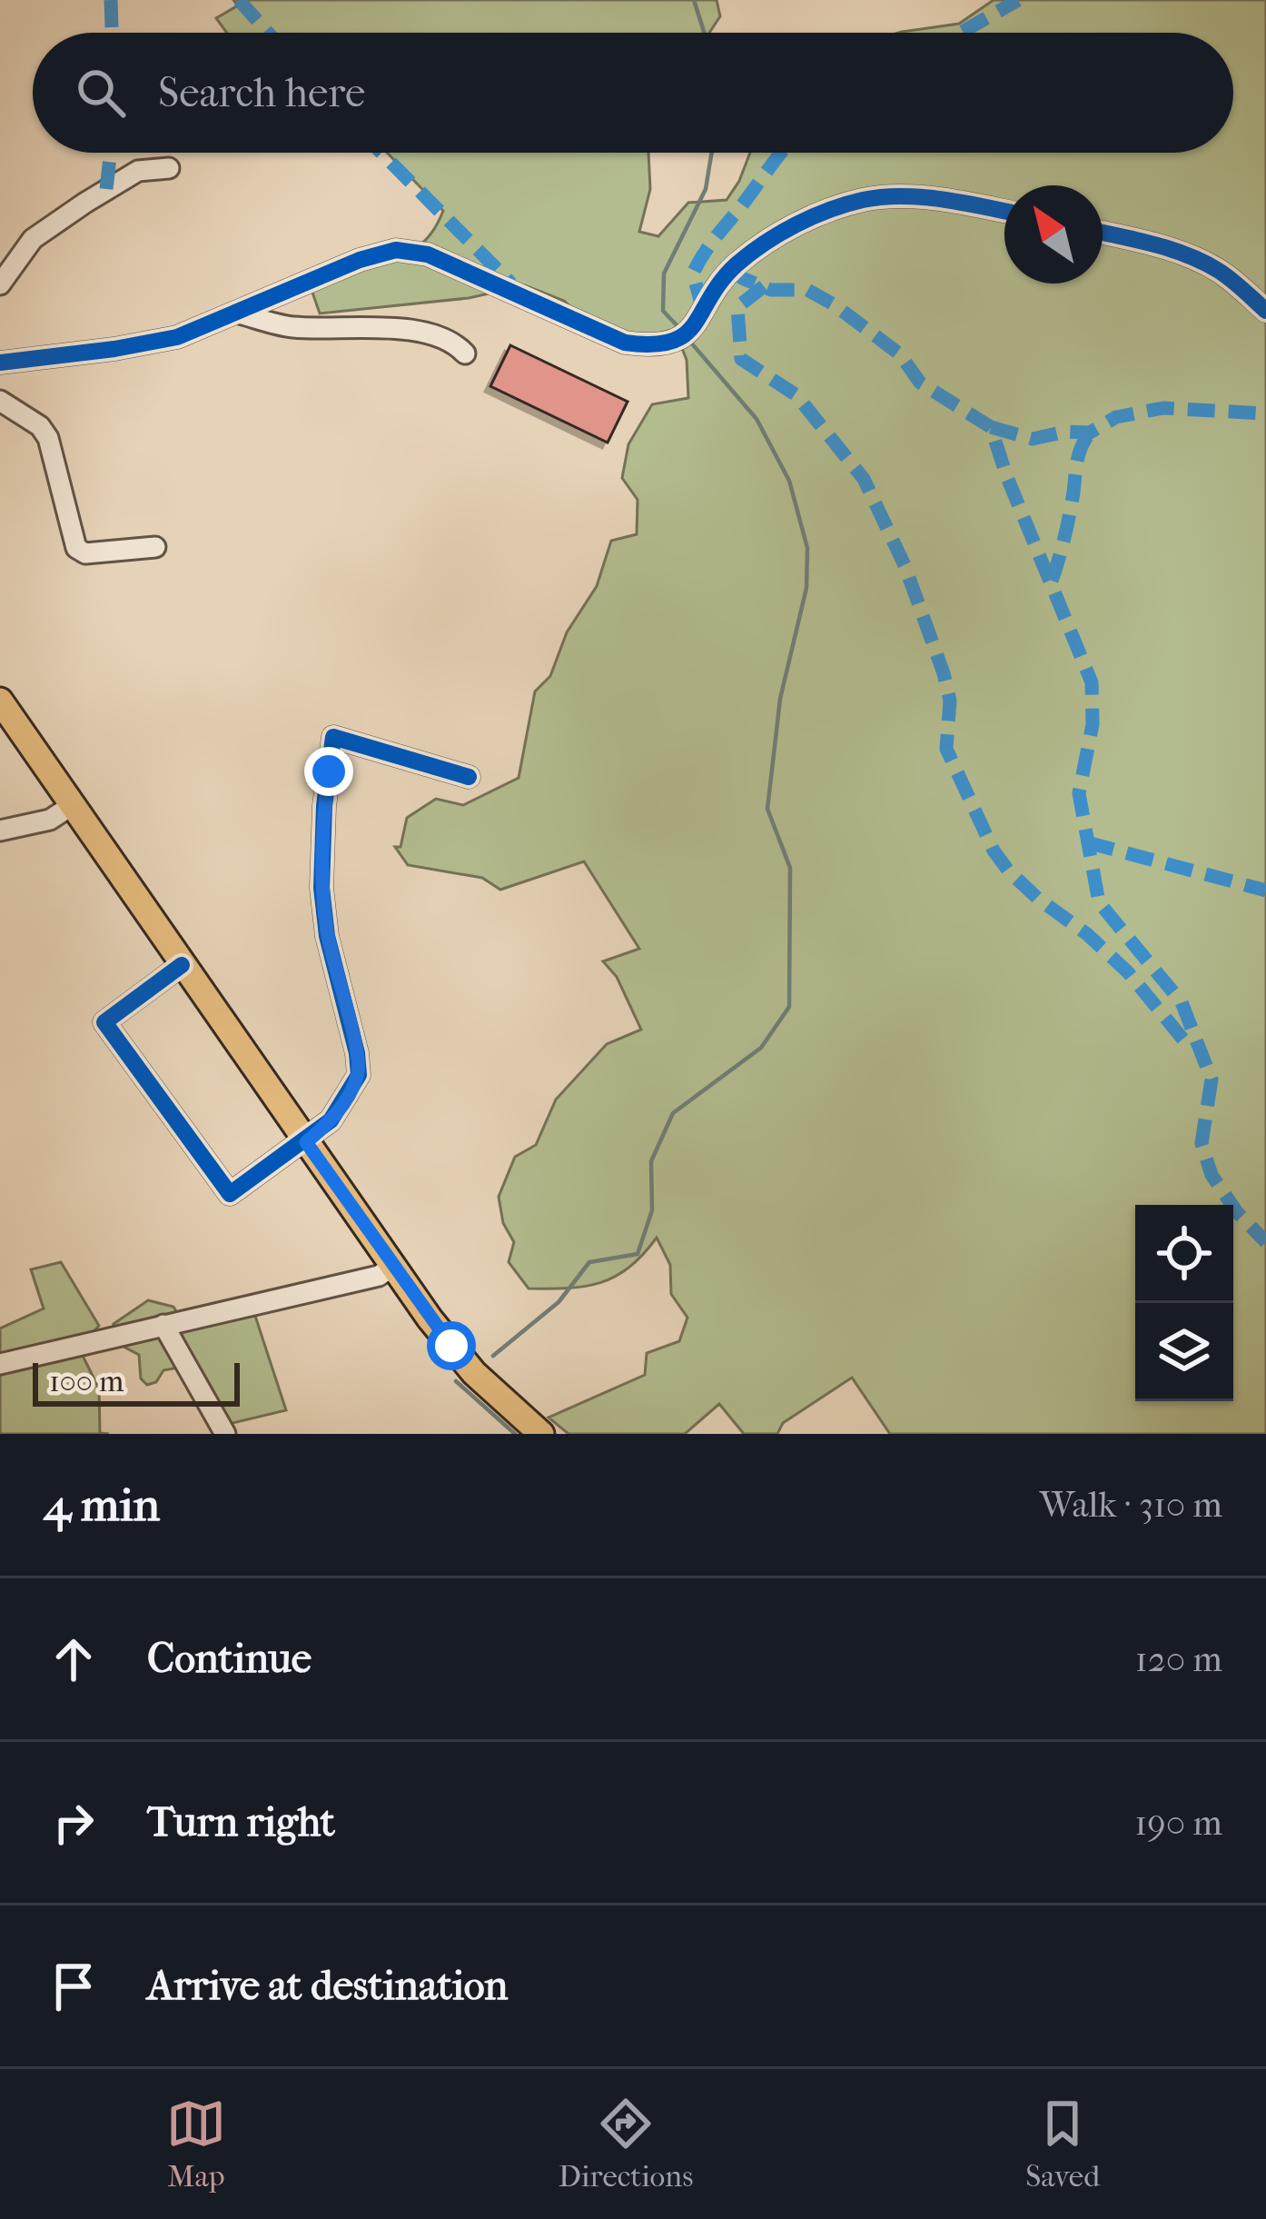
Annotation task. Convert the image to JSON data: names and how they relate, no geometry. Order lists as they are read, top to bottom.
{
  "scale_bar": "100 m",
  "north": "top left",
  "page": {
    "search": "Search here",
    "scale": "100 m",
    "heading": ["4 min", "Walk · 310 m"],
    "list": [
      ["Continue", "120 m"],
      ["Turn right", "190 m"],
      "Arrive at destination"
    ],
    "nav": ["Map", "Directions", "Saved"]
  }
}
